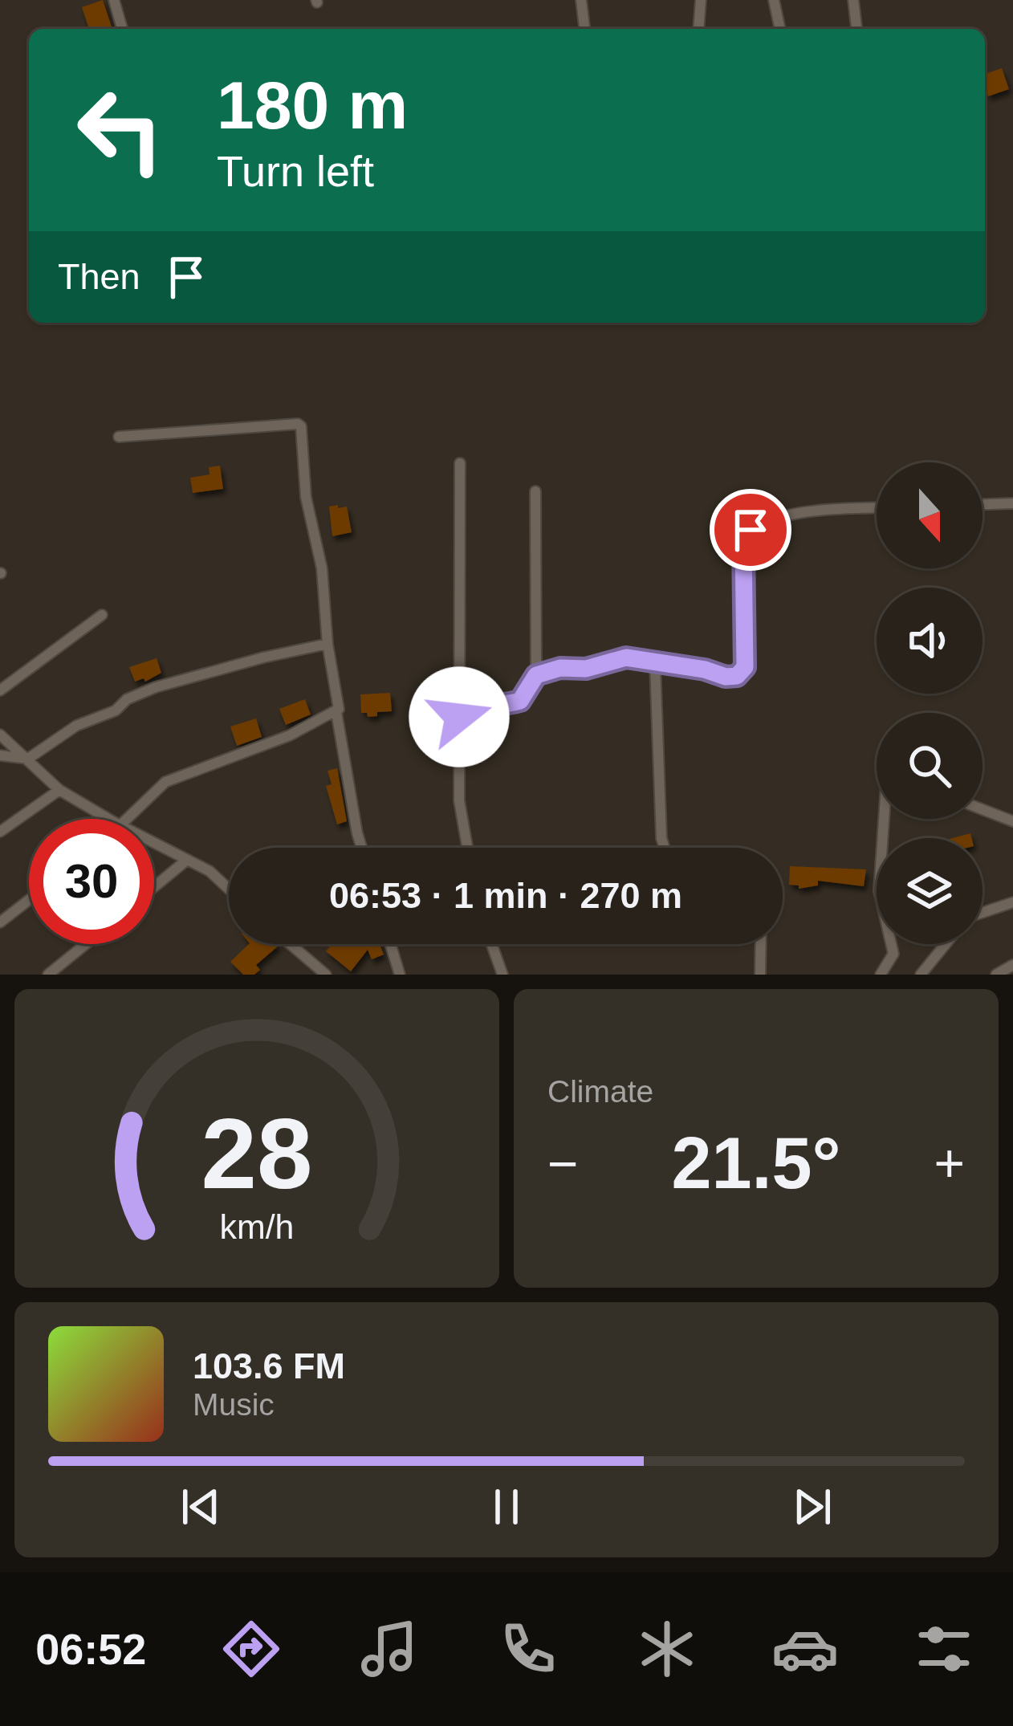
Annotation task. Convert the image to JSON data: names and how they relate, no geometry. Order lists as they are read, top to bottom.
{
  "north": "bottom",
  "page": {
    "turn": ["180 m", "Turn left"],
    "then": "Then",
    "limit": "30",
    "trip": "06:53 · 1 min · 270 m",
    "tile": "Climate",
    "heat": ["−", "21.5°", "+"],
    "song": ["103.6 FM", "Music"],
    "tabs": "06:52",
    "gauge": ["28", "km/h"]
  }
}
